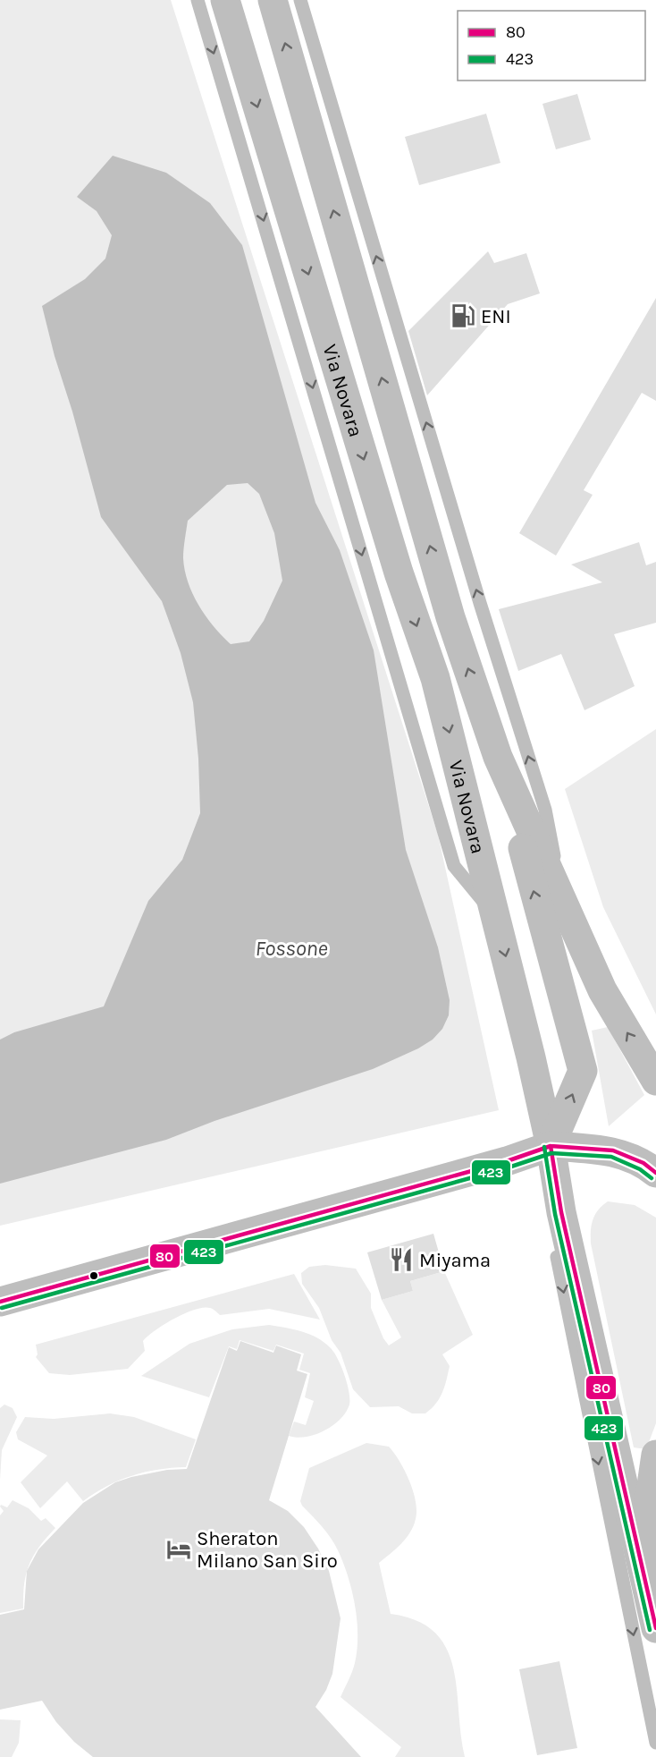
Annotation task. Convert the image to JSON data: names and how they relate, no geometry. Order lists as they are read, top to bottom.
{
  "streets": {
    "main road": ["Via Novara"]
  },
  "water": ["Fossone"],
  "places": {
    "fuel station": ["ENI"],
    "restaurant": ["Miyama"],
    "hotel": ["Sheraton Milano San Siro"]
  },
  "lines": ["transit line 80", "transit line 423"],
  "legend": ["80", "423"]
}
